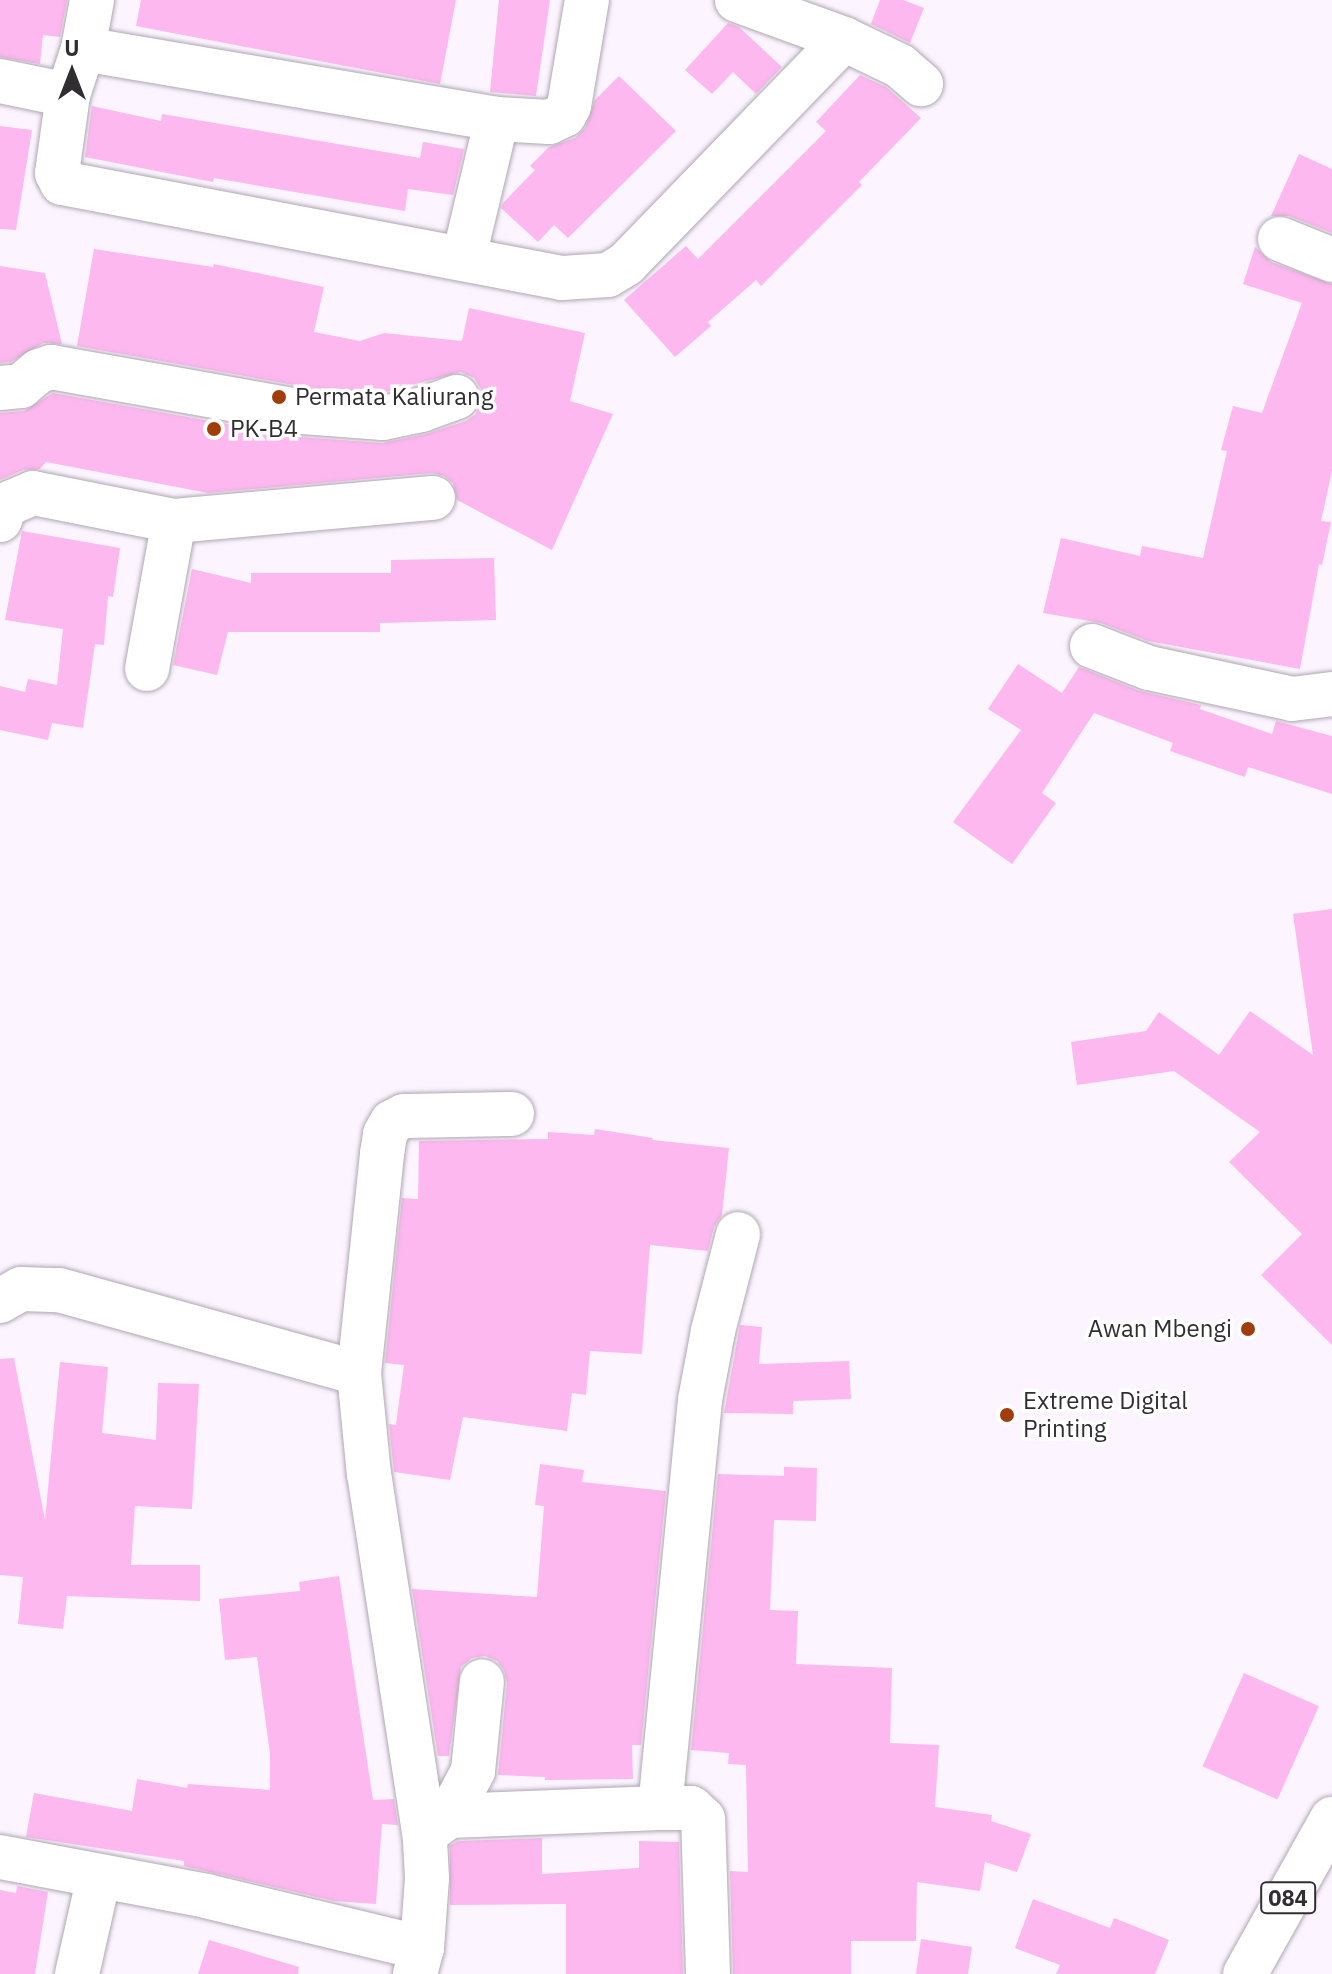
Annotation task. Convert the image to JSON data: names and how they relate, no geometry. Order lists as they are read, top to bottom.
{
  "streets": {
    "street": ["084"]
  },
  "places": [
    "Permata Kaliurang",
    "PK-B4",
    "Awan Mbengi",
    "Extreme Digital Printing"
  ],
  "north": "top"
}
